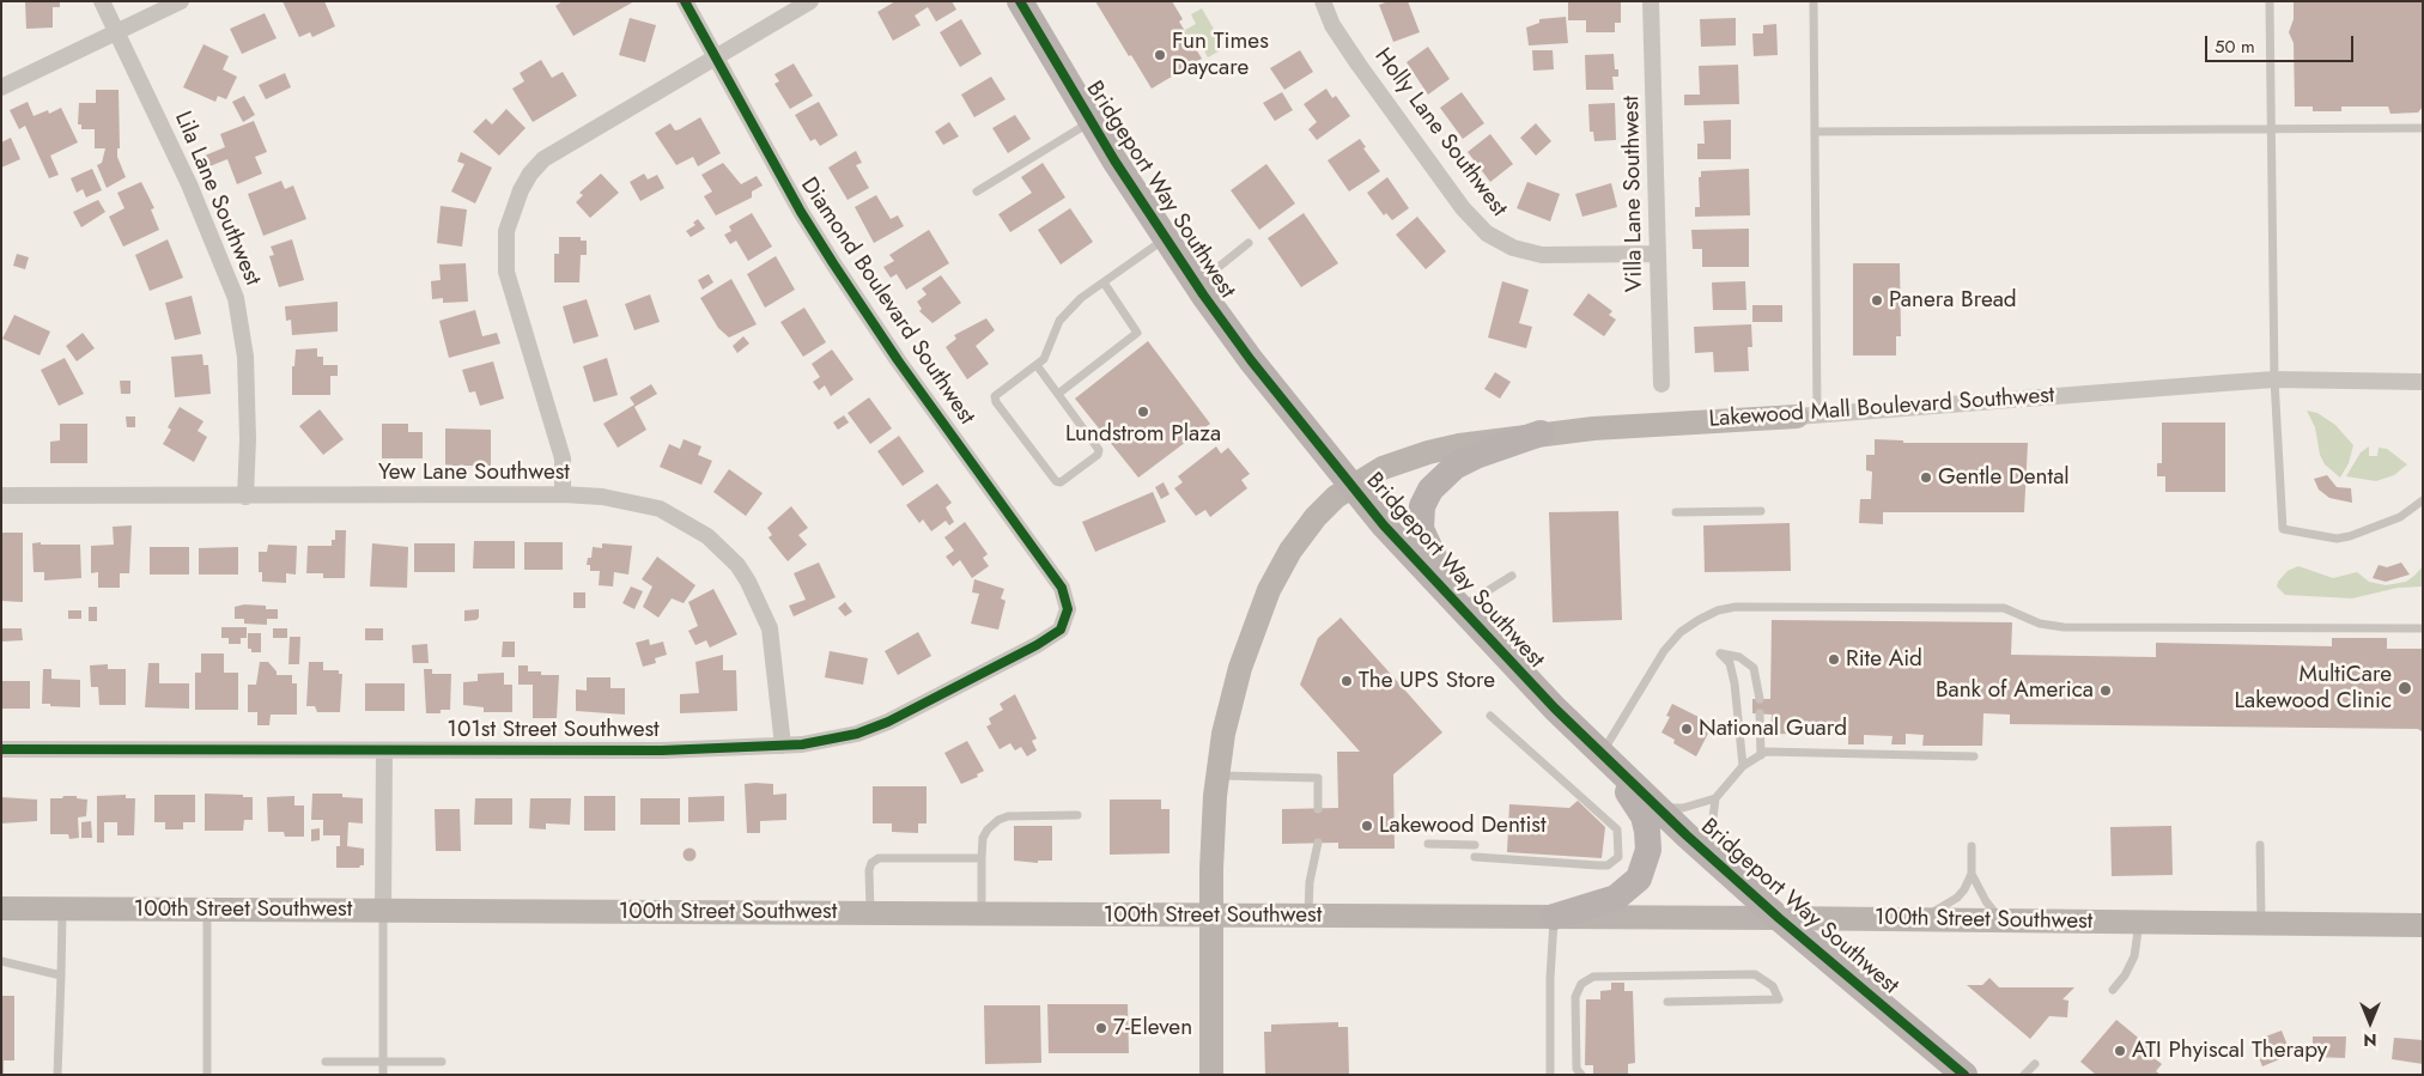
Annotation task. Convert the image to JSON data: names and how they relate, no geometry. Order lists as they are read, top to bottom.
{
  "streets": {
    "main road": ["Bridgeport Way Southwest", "Lakewood Mall Boulevard Southwest", "100th Street Southwest"],
    "street": [
      "Holly Lane Southwest",
      "Villa Lane Southwest",
      "Lila Lane Southwest",
      "Diamond Boulevard Southwest",
      "Yew Lane Southwest",
      "101st Street Southwest"
    ]
  },
  "crossings": [
    ["Holly Lane Southwest", "Villa Lane Southwest"],
    ["Bridgeport Way Southwest", "Lakewood Mall Boulevard Southwest"],
    ["Bridgeport Way Southwest", "100th Street Southwest"],
    ["Lila Lane Southwest", "Yew Lane Southwest"],
    ["Diamond Boulevard Southwest", "101st Street Southwest"],
    ["Lakewood Mall Boulevard Southwest", "100th Street Southwest"],
    ["Yew Lane Southwest", "101st Street Southwest"]
  ],
  "places": [
    "Fun Times Daycare",
    "Panera Bread",
    "Lundstrom Plaza",
    "Gentle Dental",
    "Rite Aid",
    "The UPS Store",
    "MultiCare Lakewood Clinic",
    "Bank of America",
    "National Guard",
    "Lakewood Dentist",
    "7-Eleven",
    "ATI Phyiscal Therapy"
  ],
  "scale_bar": "50 m",
  "north": "bottom"
}
